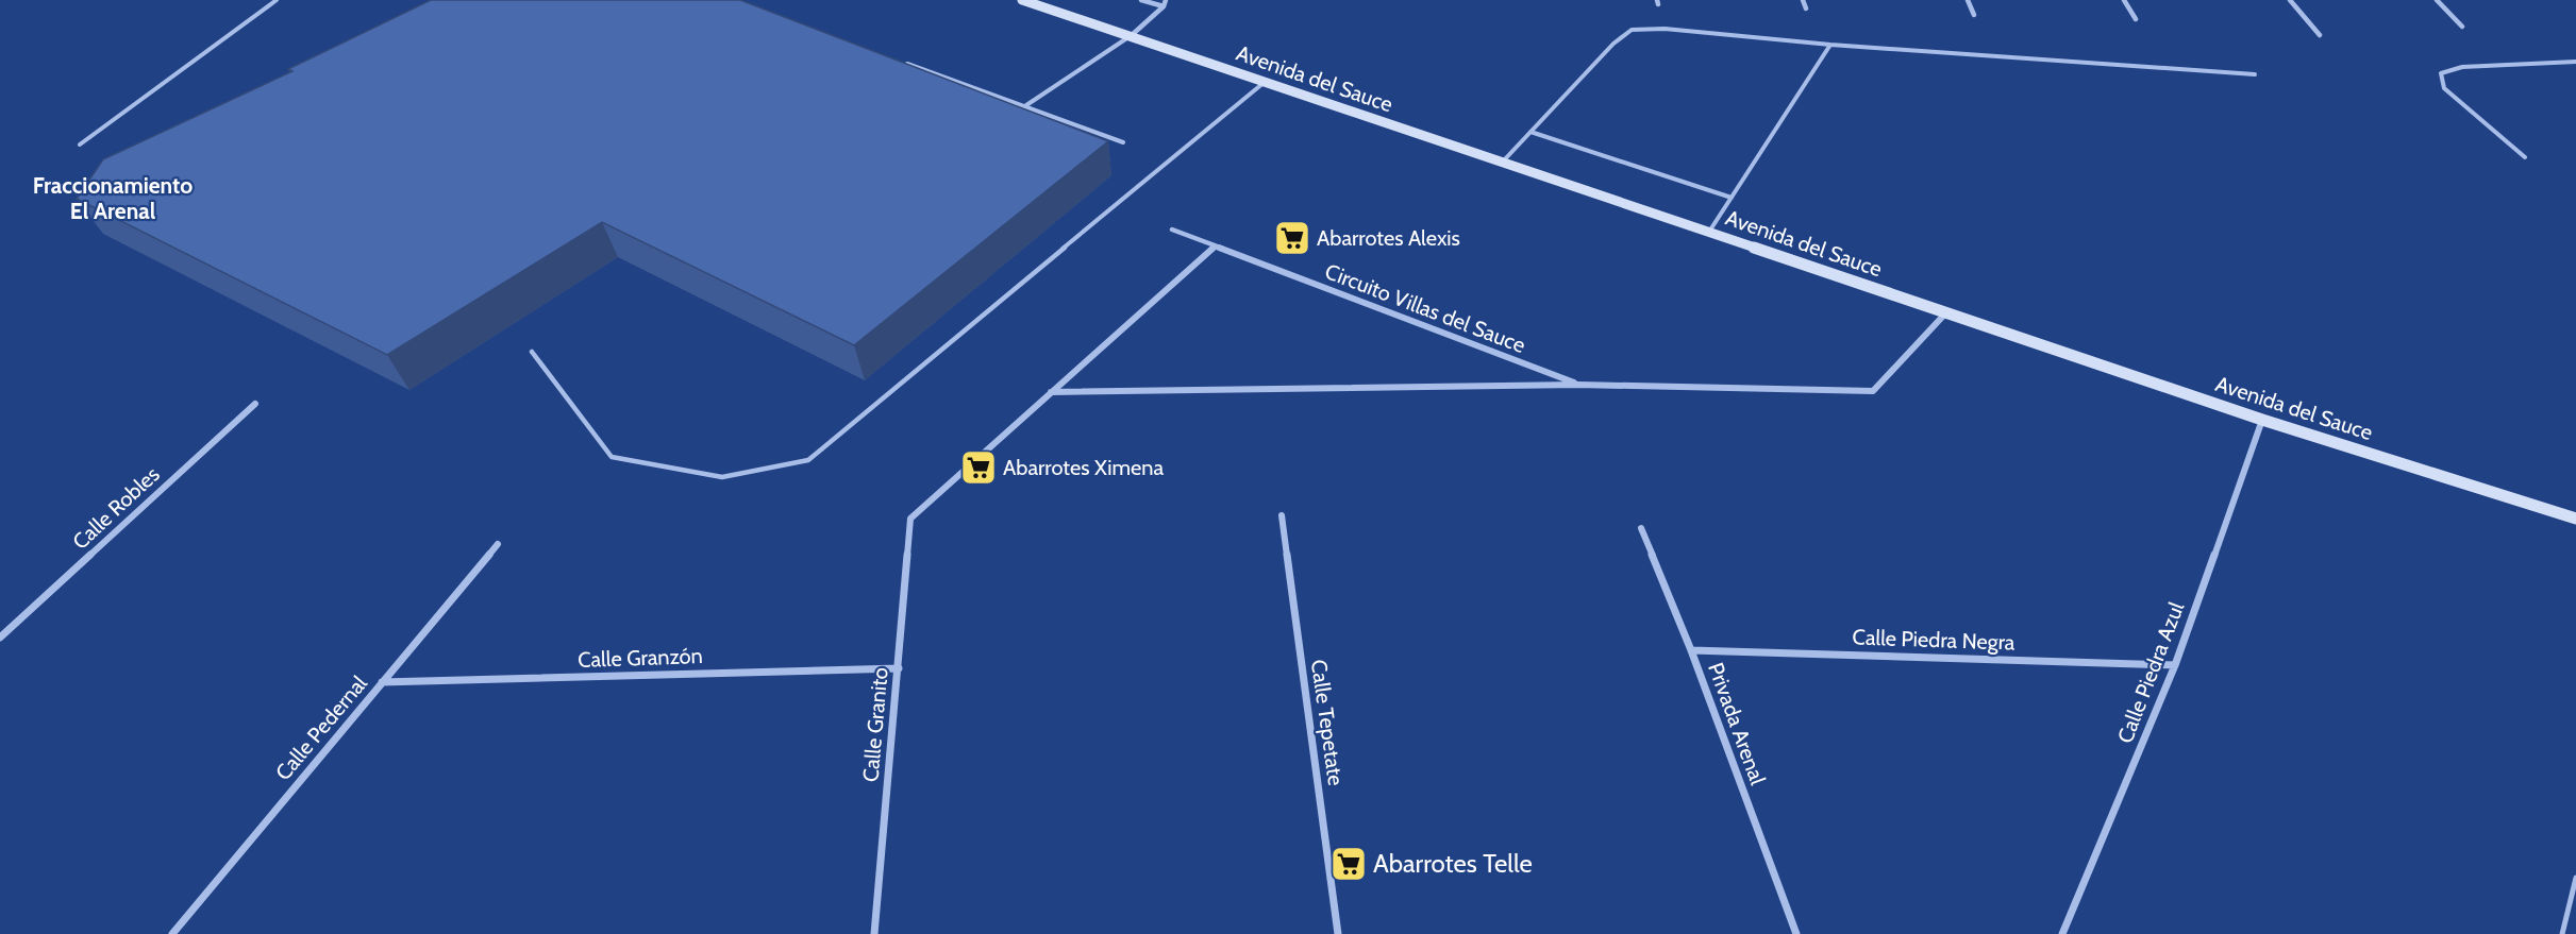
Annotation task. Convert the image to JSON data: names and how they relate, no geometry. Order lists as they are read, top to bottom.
{
  "streets": {
    "main road": ["Avenida del Sauce"],
    "street": [
      "Circuito Villas del Sauce",
      "Calle Robles",
      "Calle Piedra Negra",
      "Calle Granzón",
      "Calle Piedra Azul",
      "Calle Tepetate",
      "Privada Arenal",
      "Calle Granito",
      "Calle Pedernal"
    ]
  },
  "crossings": [
    ["Avenida del Sauce", "Circuito Villas del Sauce"],
    ["Avenida del Sauce", "Calle Piedra Azul"],
    ["Circuito Villas del Sauce", "Calle Granito"],
    ["Calle Piedra Negra", "Calle Piedra Azul"],
    ["Calle Piedra Negra", "Privada Arenal"],
    ["Calle Granzón", "Calle Granito"],
    ["Calle Granzón", "Calle Pedernal"]
  ],
  "districts": ["Fraccionamiento El Arenal"],
  "places": {
    "supermarket": ["Abarrotes Alexis", "Abarrotes Ximena", "Abarrotes Telle"]
  }
}
